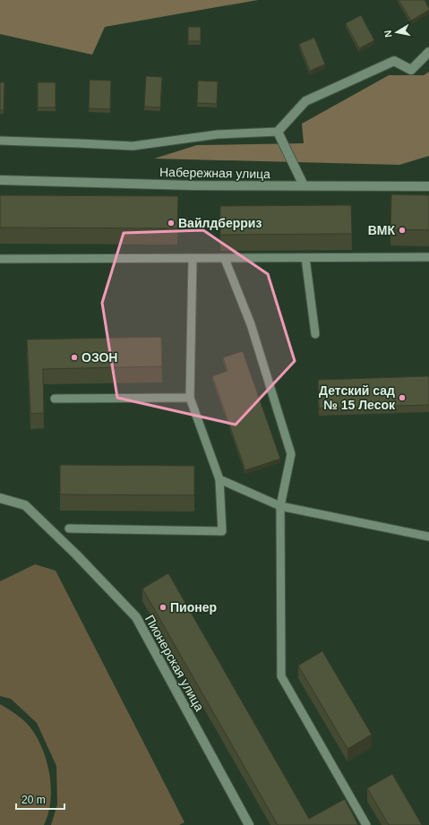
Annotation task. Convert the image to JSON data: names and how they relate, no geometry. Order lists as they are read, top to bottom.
{
  "streets": {
    "street": ["Набережная улица", "Пионерская улица"]
  },
  "places": [
    "Вайлдберриз",
    "ВМК",
    "ОЗОН",
    "Детский сад № 15 Лесок",
    "Пионер"
  ],
  "scale_bar": "20 m",
  "north": "left"
}
